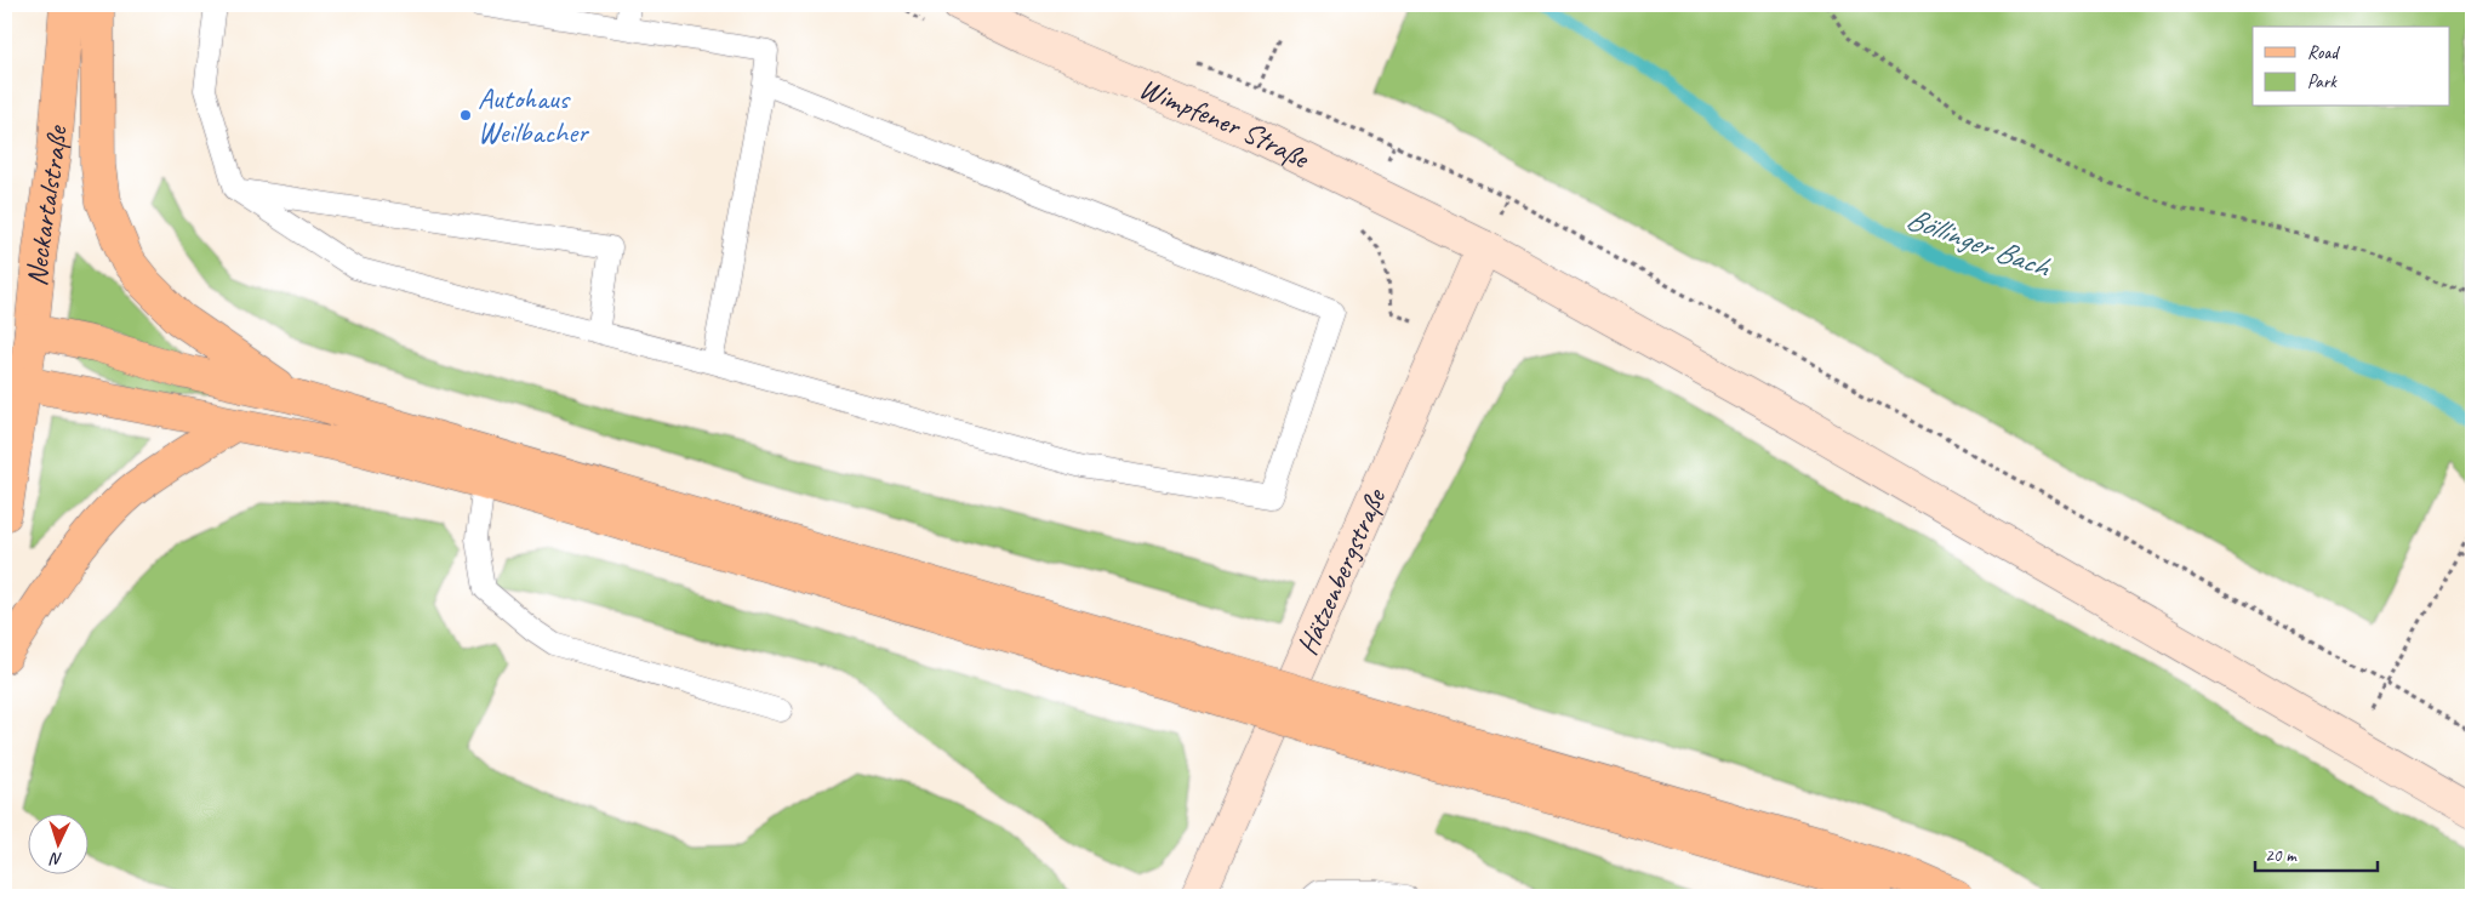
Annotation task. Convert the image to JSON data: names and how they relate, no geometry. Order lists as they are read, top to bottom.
{
  "streets": {
    "main road": ["Neckartalstraße"],
    "street": ["Wimpfener Straße", "Hätzenbergstraße"]
  },
  "crossings": [
    ["Wimpfener Straße", "Hätzenbergstraße"]
  ],
  "water": ["Böllinger Bach"],
  "places": ["Autohaus Weilbacher"],
  "legend": ["Road", "Park"],
  "scale_bar": "20 m",
  "north": "bottom"
}
